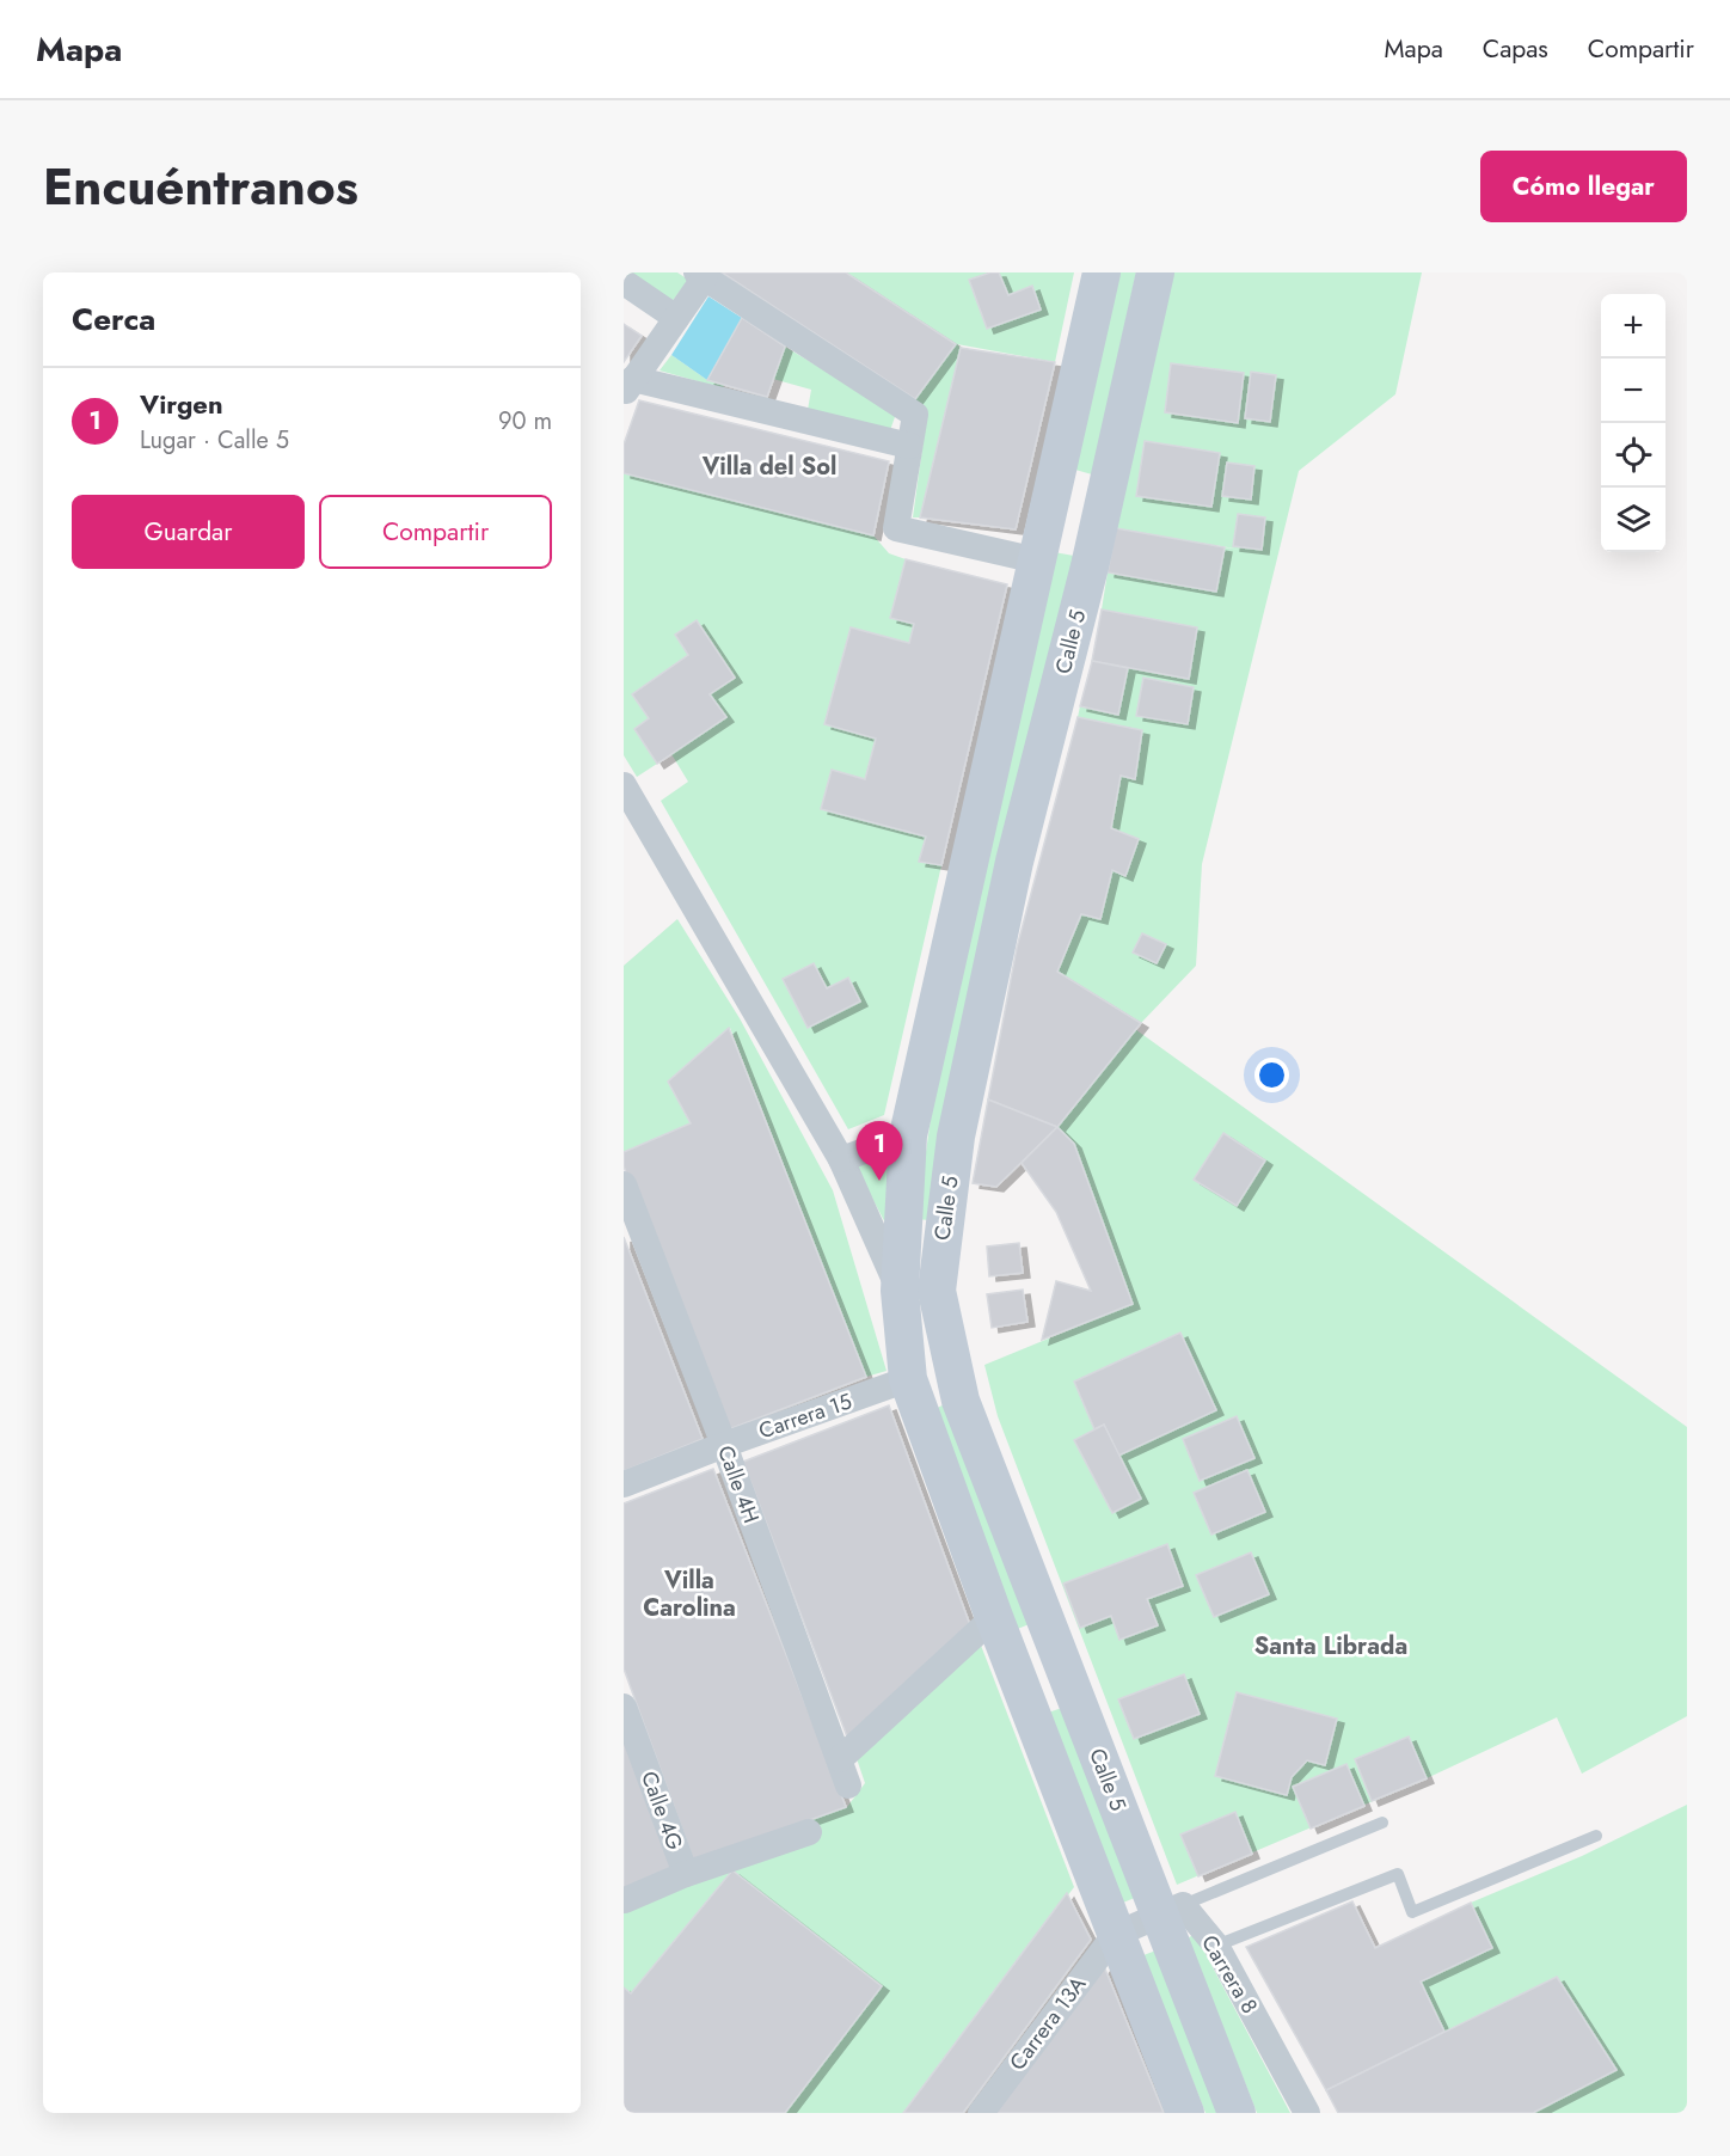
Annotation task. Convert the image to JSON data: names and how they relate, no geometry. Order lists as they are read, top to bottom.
{
  "streets": {
    "main road": ["Calle 5"],
    "street": [
      "Carrera 15",
      "Calle 4H",
      "Calle 4G",
      "Carrera 8",
      "Carrera 13A"
    ]
  },
  "crossings": [
    ["Calle 5", "Carrera 15"],
    ["Calle 5", "Carrera 8"],
    ["Calle 5", "Carrera 13A"],
    ["Carrera 15", "Calle 4H"]
  ],
  "districts": ["Villa del Sol", "Villa Carolina", "Santa Librada"],
  "page": {
    "header": "Mapa",
    "nav": ["Mapa", "Capas", "Compartir"],
    "title": "Encuéntranos",
    "buttons": [
      "Cómo llegar",
      ["Guardar", "Compartir"]
    ],
    "heading": "Cerca",
    "map_buttons": ["+", "−"],
    "list": [
      {
        "mark": "1",
        "name": "Virgen",
        "note": "Lugar · Calle 5",
        "value": "90 m"
      }
    ],
    "pins": "1"
  }
}
